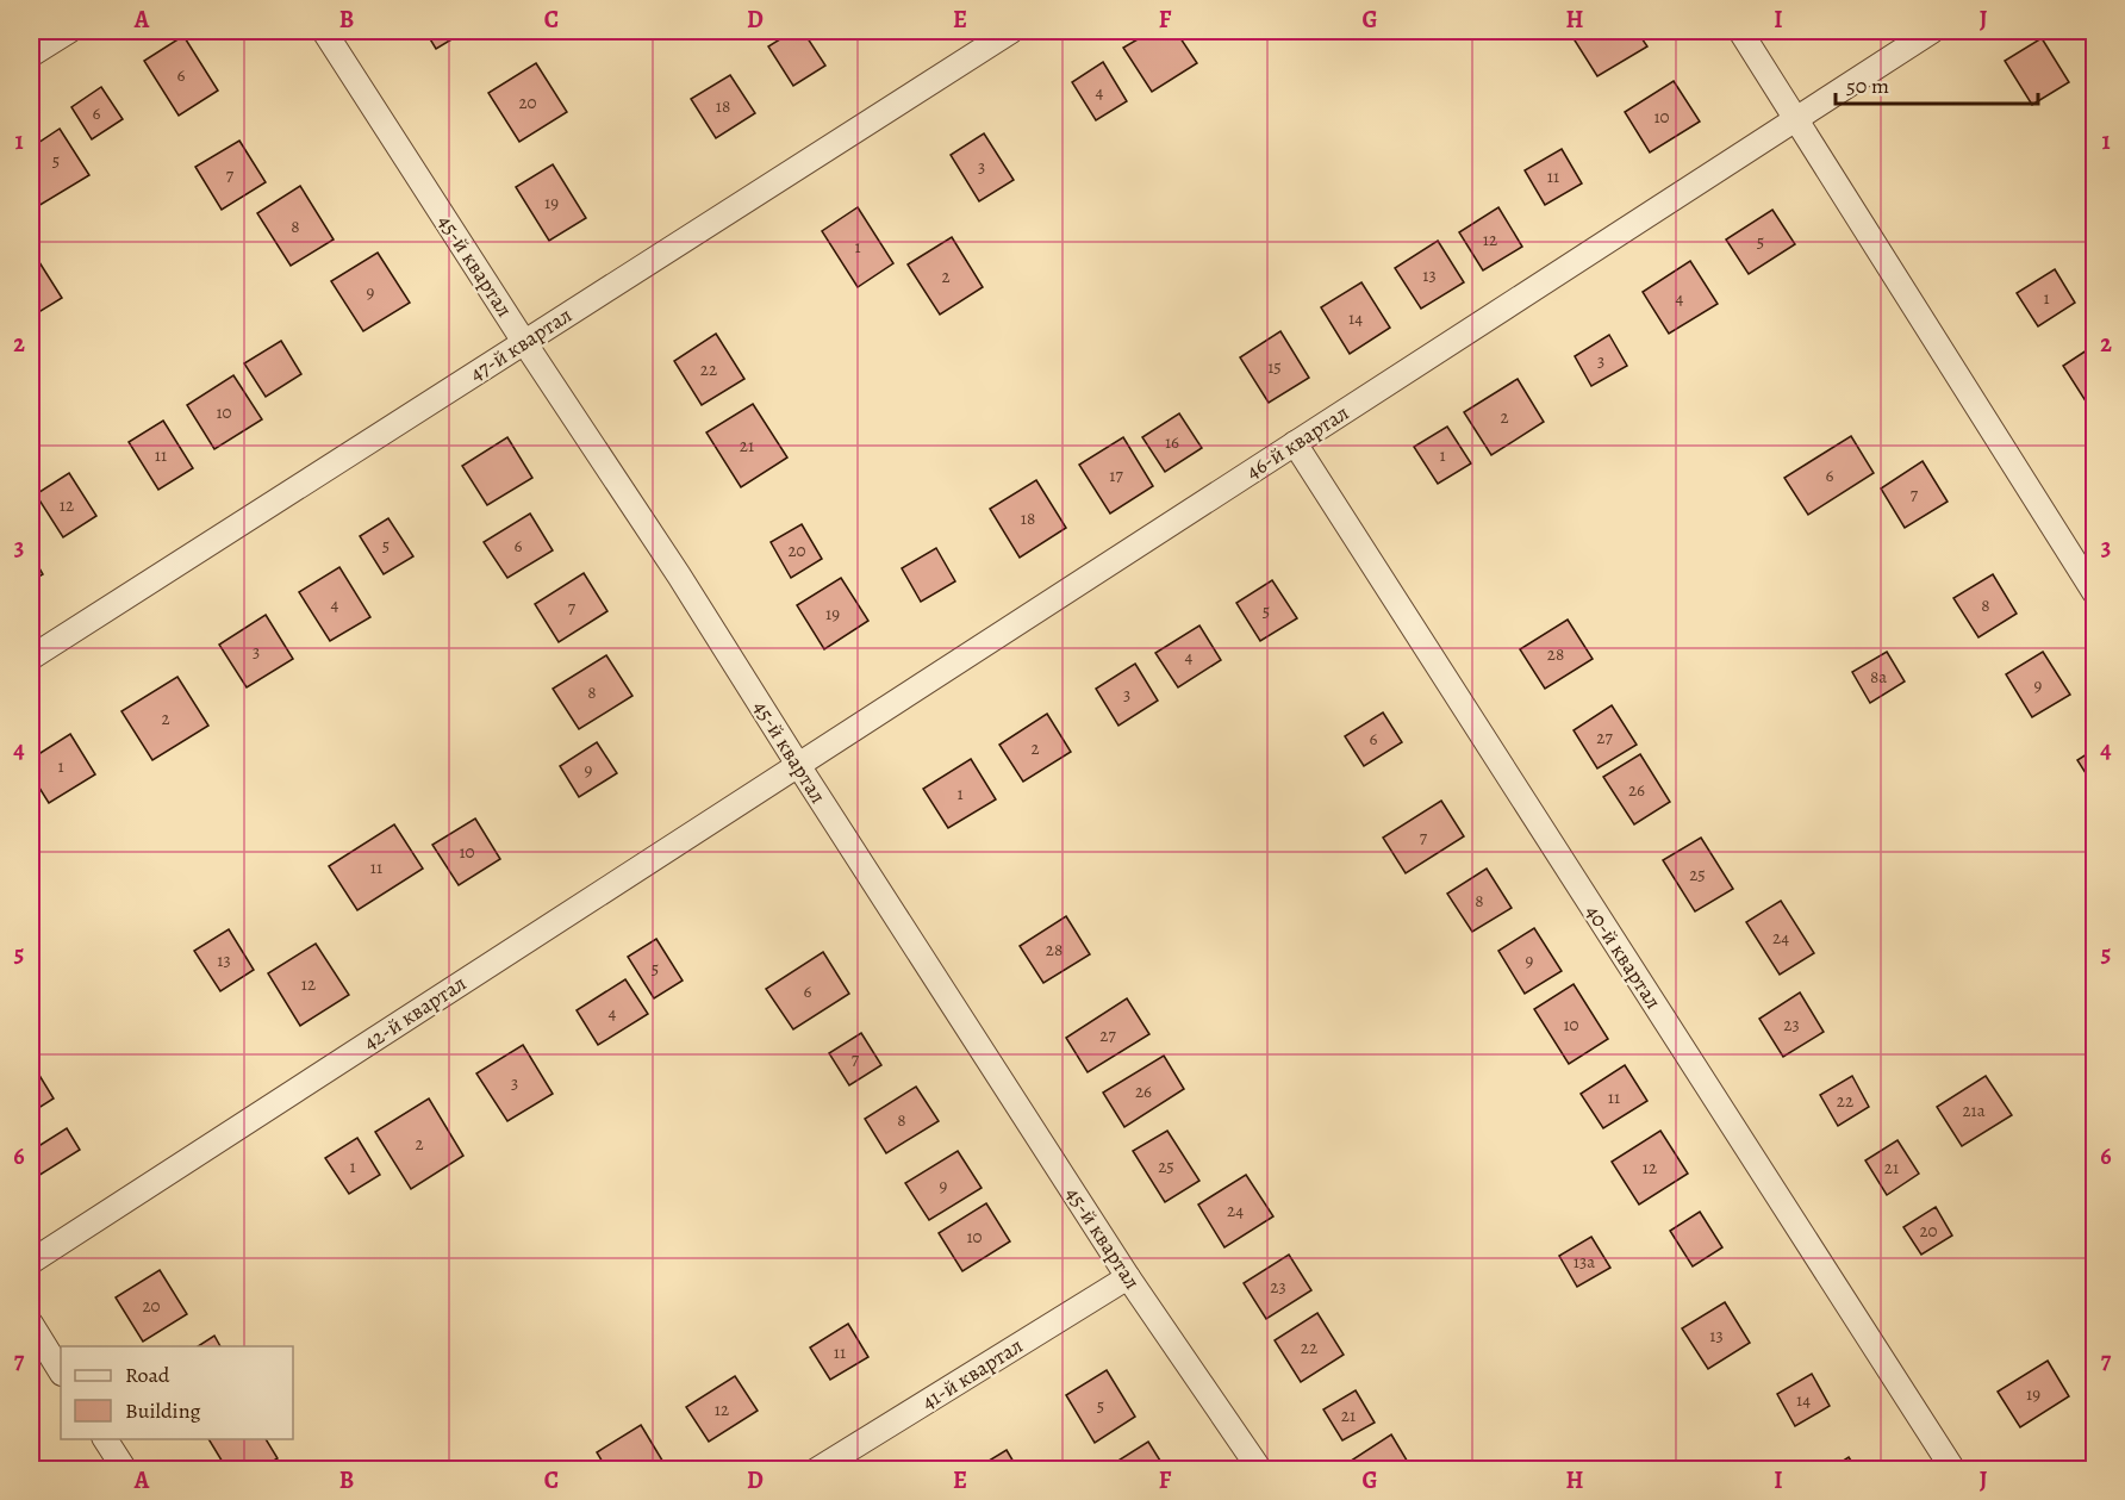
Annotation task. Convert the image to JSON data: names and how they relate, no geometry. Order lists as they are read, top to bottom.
{
  "streets": {
    "street": [
      "45-й квартал",
      "47-й квартал",
      "46-й квартал",
      "40-й квартал",
      "42-й квартал",
      "41-й квартал"
    ]
  },
  "crossings": [
    ["45-й квартал", "47-й квартал"],
    ["45-й квартал", "46-й квартал"],
    ["45-й квартал", "42-й квартал"],
    ["45-й квартал", "41-й квартал"],
    ["46-й квартал", "40-й квартал"],
    ["46-й квартал", "42-й квартал"]
  ],
  "house_numbers": [
    "6",
    "4",
    "20",
    "18",
    "6",
    "10",
    "5",
    "3",
    "7",
    "11",
    "19",
    "8",
    "12",
    "5",
    "1",
    "13",
    "2",
    "9",
    "4",
    "1",
    "14",
    "3",
    "15",
    "22",
    "10",
    "2",
    "16",
    "21",
    "11",
    "1",
    "17",
    "6",
    "7",
    "12",
    "18",
    "5",
    "6",
    "20",
    "4",
    "8",
    "7",
    "5",
    "19",
    "3",
    "28",
    "4",
    "8а",
    "9",
    "8",
    "3",
    "2",
    "27",
    "6",
    "2",
    "1",
    "9",
    "26",
    "1",
    "7",
    "10",
    "11",
    "25",
    "8",
    "24",
    "28",
    "13",
    "9",
    "5",
    "12",
    "6",
    "4",
    "10",
    "23",
    "27",
    "7",
    "3",
    "26",
    "11",
    "22",
    "21а",
    "8",
    "2",
    "1",
    "25",
    "12",
    "21",
    "9",
    "24",
    "20",
    "10",
    "13а",
    "23",
    "20",
    "13",
    "22",
    "11",
    "19",
    "14",
    "5",
    "12",
    "21"
  ],
  "legend": ["Road", "Building"],
  "scale_bar": "50 m",
  "grid": {
    "columns": [
      "A",
      "B",
      "C",
      "D",
      "E",
      "F",
      "G",
      "H",
      "I",
      "J"
    ],
    "rows": [
      "1",
      "2",
      "3",
      "4",
      "5",
      "6",
      "7"
    ]
  }
}
